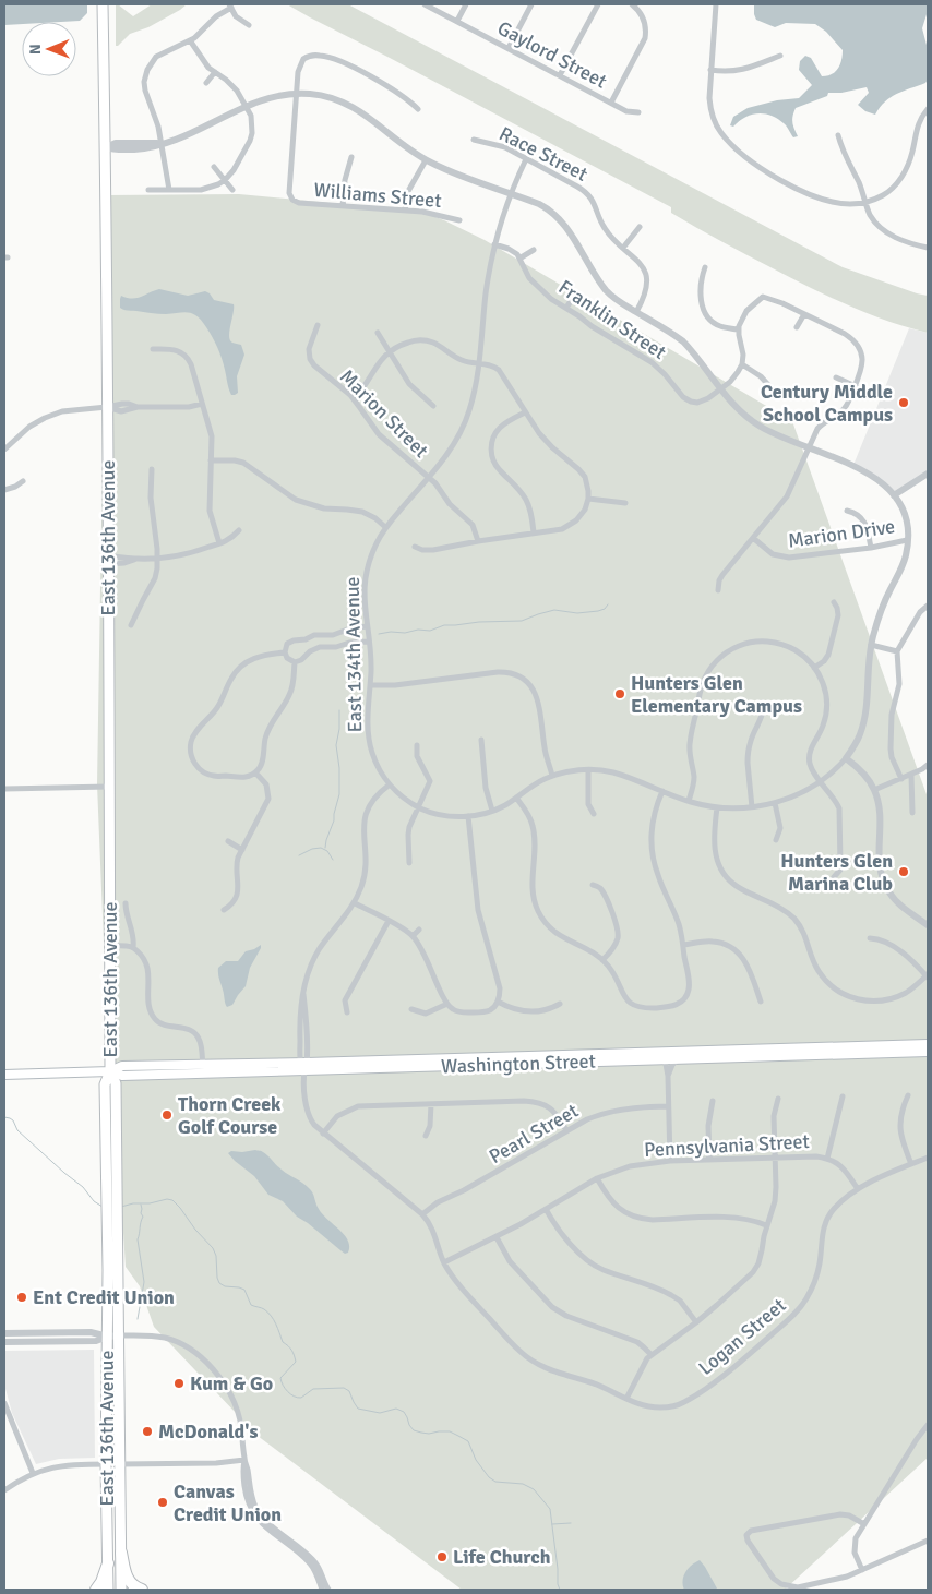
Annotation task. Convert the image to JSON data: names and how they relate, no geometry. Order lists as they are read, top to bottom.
{
  "streets": {
    "main road": ["East 136th Avenue", "Washington Street"],
    "street": [
      "Gaylord Street",
      "Race Street",
      "Williams Street",
      "Franklin Street",
      "Marion Street",
      "Marion Drive",
      "East 134th Avenue",
      "Pearl Street",
      "Pennsylvania Street",
      "Logan Street"
    ]
  },
  "crossings": [
    ["Race Street", "East 134th Avenue"],
    ["Marion Street", "East 134th Avenue"],
    ["East 136th Avenue", "Washington Street"],
    ["Pennsylvania Street", "Logan Street"]
  ],
  "places": [
    "Century Middle School Campus",
    "Hunters Glen Elementary Campus",
    "Hunters Glen Marina Club",
    "Thorn Creek Golf Course",
    "Ent Credit Union",
    "Kum & Go",
    "McDonald's",
    "Canvas Credit Union",
    "Life Church"
  ],
  "north": "left"
}
